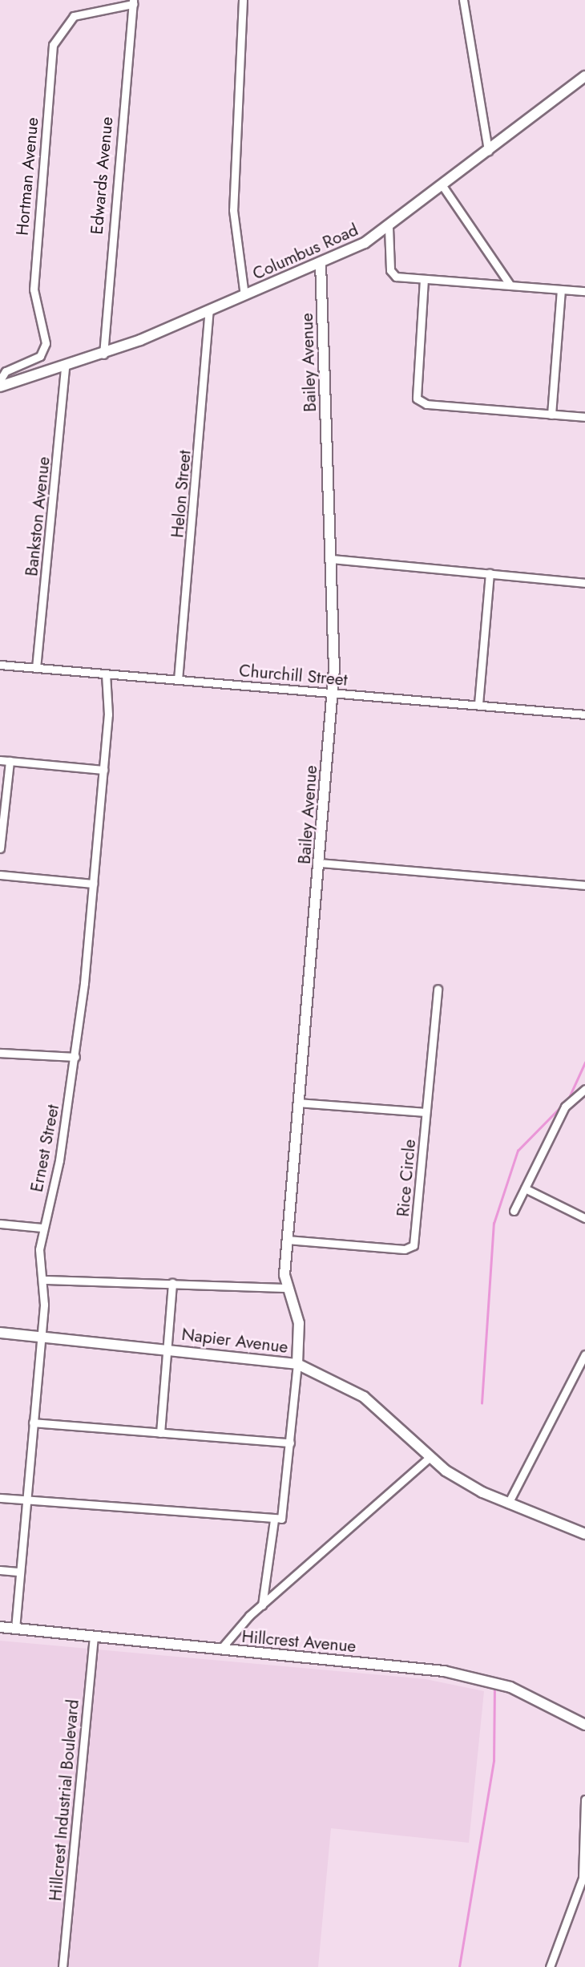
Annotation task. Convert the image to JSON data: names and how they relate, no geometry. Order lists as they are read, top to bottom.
{
  "streets": {
    "street": [
      "Edwards Avenue",
      "Hortman Avenue",
      "Columbus Road",
      "Bailey Avenue",
      "Helon Street",
      "Bankston Avenue",
      "Churchill Street",
      "Ernest Street",
      "Rice Circle",
      "Napier Avenue",
      "Hillcrest Avenue",
      "Hillcrest Industrial Boulevard"
    ]
  },
  "crossings": [
    ["Edwards Avenue", "Hortman Avenue"],
    ["Edwards Avenue", "Columbus Road"],
    ["Columbus Road", "Bailey Avenue"],
    ["Columbus Road", "Helon Street"],
    ["Columbus Road", "Bankston Avenue"],
    ["Bailey Avenue", "Churchill Street"],
    ["Bailey Avenue", "Rice Circle"],
    ["Bailey Avenue", "Napier Avenue"],
    ["Helon Street", "Churchill Street"],
    ["Bankston Avenue", "Churchill Street"],
    ["Churchill Street", "Ernest Street"],
    ["Ernest Street", "Napier Avenue"],
    ["Ernest Street", "Hillcrest Avenue"],
    ["Hillcrest Avenue", "Hillcrest Industrial Boulevard"]
  ]
}
